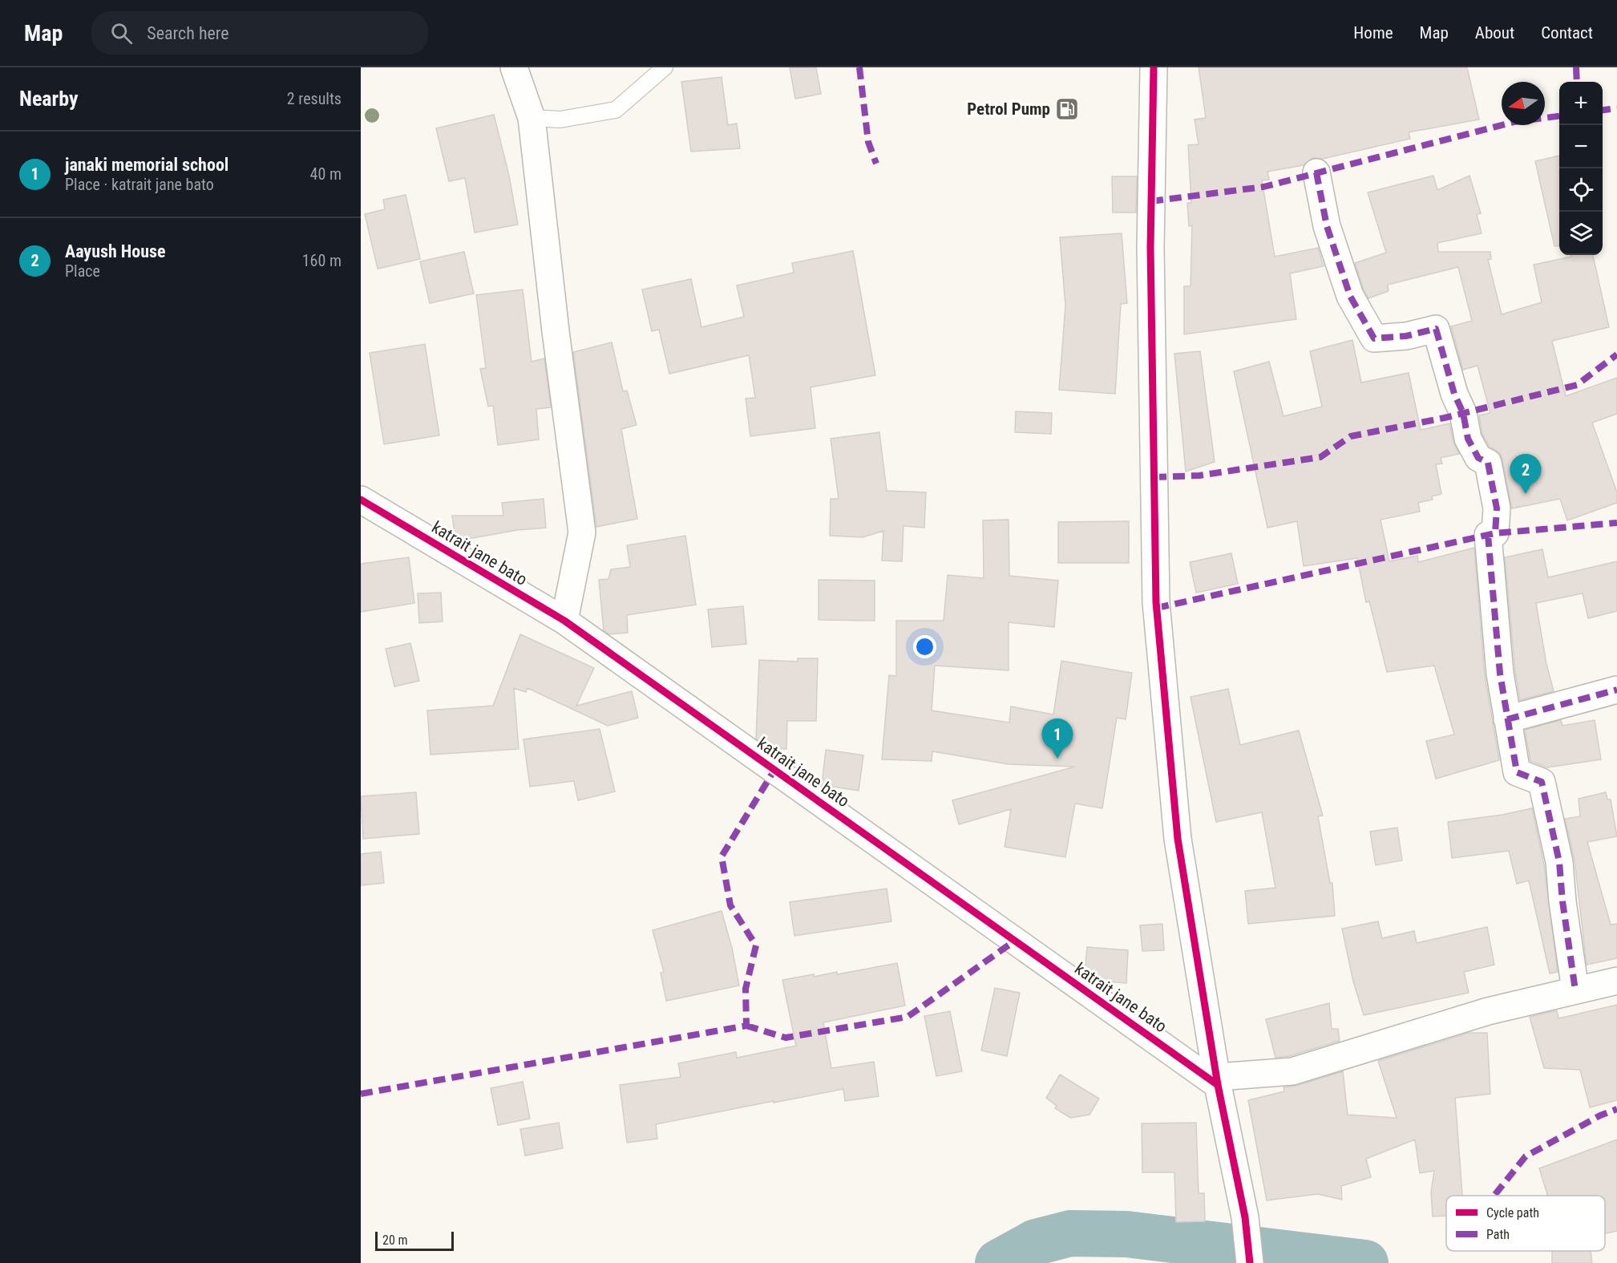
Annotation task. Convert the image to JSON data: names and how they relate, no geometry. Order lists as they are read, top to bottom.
{
  "streets": {
    "street": ["katrait jane bato"]
  },
  "places": {
    "fuel station": ["Petrol Pump"]
  },
  "legend": ["Cycle path", "Path"],
  "scale_bar": "20 m",
  "north": "left",
  "page": {
    "header": "Map",
    "search": "Search here",
    "nav": [
      "Home",
      "Map",
      "About",
      "Contact"
    ],
    "heading": ["Nearby", "2 results"],
    "map_buttons": ["+", "−"],
    "list": [
      {
        "mark": "1",
        "name": "janaki memorial school",
        "note": "Place · katrait jane bato",
        "value": "40 m"
      },
      {
        "mark": "2",
        "name": "Aayush House",
        "note": "Place",
        "value": "160 m"
      }
    ],
    "pins": ["2", "1"],
    "scale": "20 m"
  }
}
